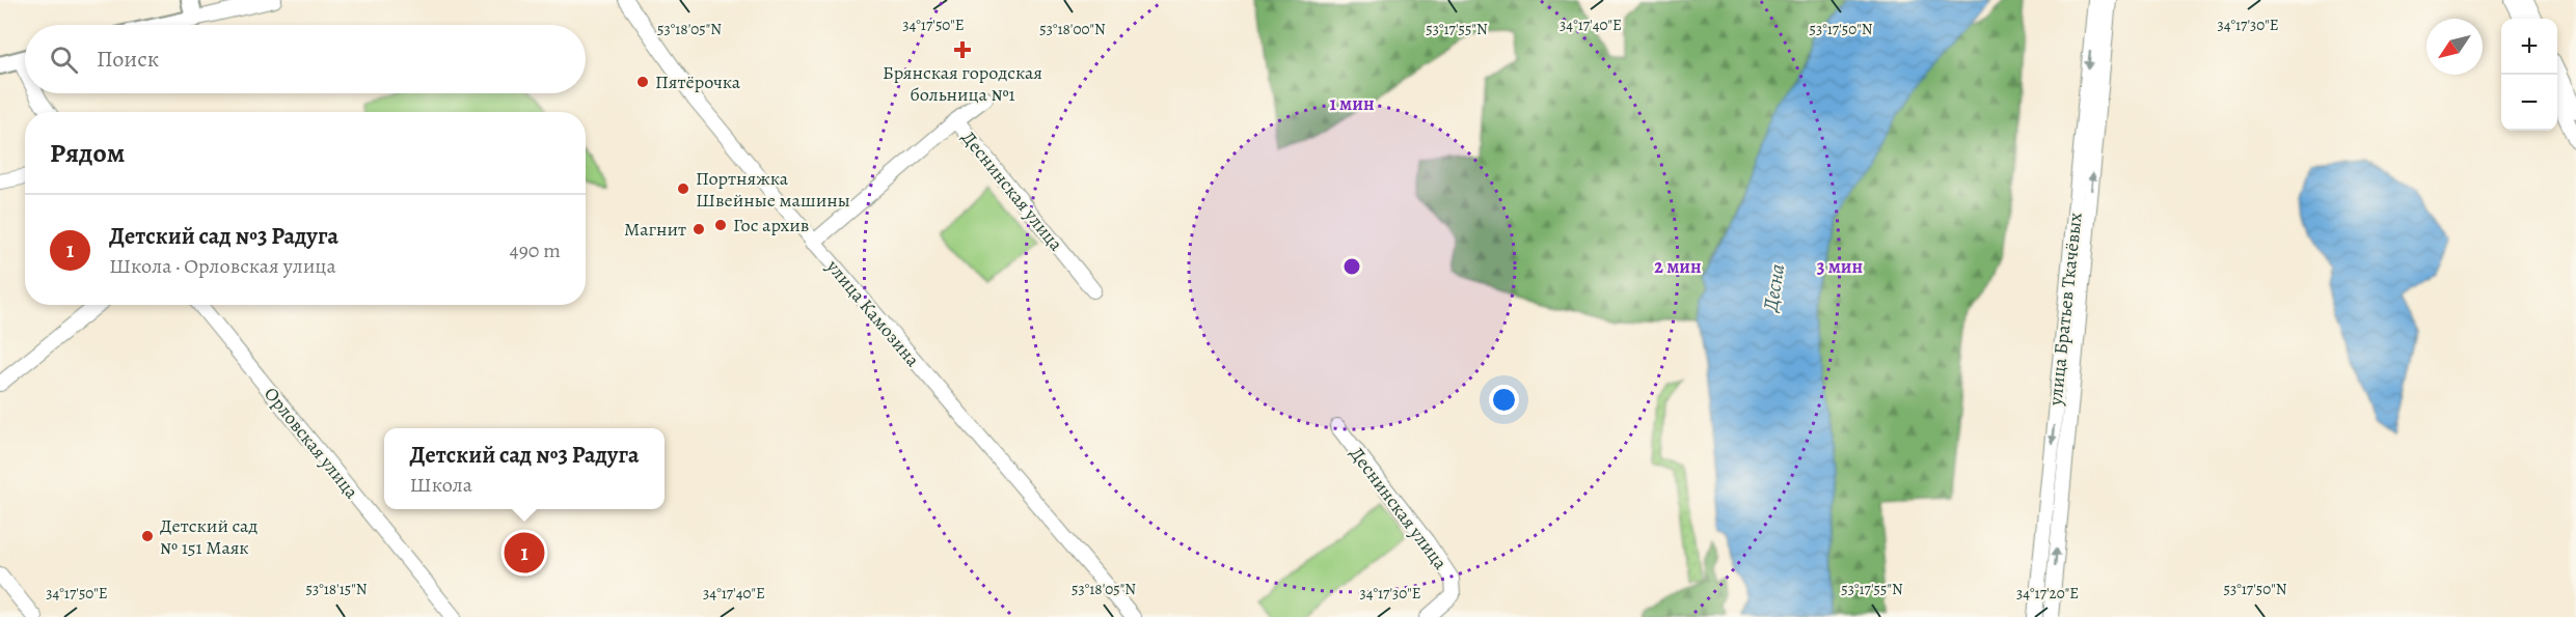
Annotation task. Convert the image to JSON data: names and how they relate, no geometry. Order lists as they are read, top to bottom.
{
  "streets": {
    "street": [
      "Деснинская улица",
      "улица Братьев Ткачёвых",
      "улица Камозина",
      "Орловская улица"
    ]
  },
  "water": ["Десна"],
  "places": {
    "health": ["Брянская городская больница №1"],
    "other": [
      "Пятёрочка",
      "Портняжка Швейные машины",
      "Гос архив",
      "Магнит",
      "Детский сад № 151 Маяк"
    ]
  },
  "north": "bottom left",
  "page": {
    "map_buttons": ["+", "−"],
    "search": "Поиск",
    "heading": "Рядом",
    "list": [
      {
        "mark": "1",
        "name": "Детский сад №3 Радуга",
        "note": "Школа · Орловская улица",
        "value": "490 m"
      }
    ],
    "popup": ["Детский сад №3 Радуга", "Школа"],
    "pins": "1"
  },
  "coordinates": [
    "34°17'50\"E",
    "34°17'40\"E",
    "34°17'30\"E",
    "53°18'05\"N",
    "53°18'00\"N",
    "53°17'55\"N",
    "53°17'50\"N",
    "53°18'15\"N",
    "34°17'20\"E"
  ],
  "rings": ["1 мин", "2 мин", "3 мин"]
}
